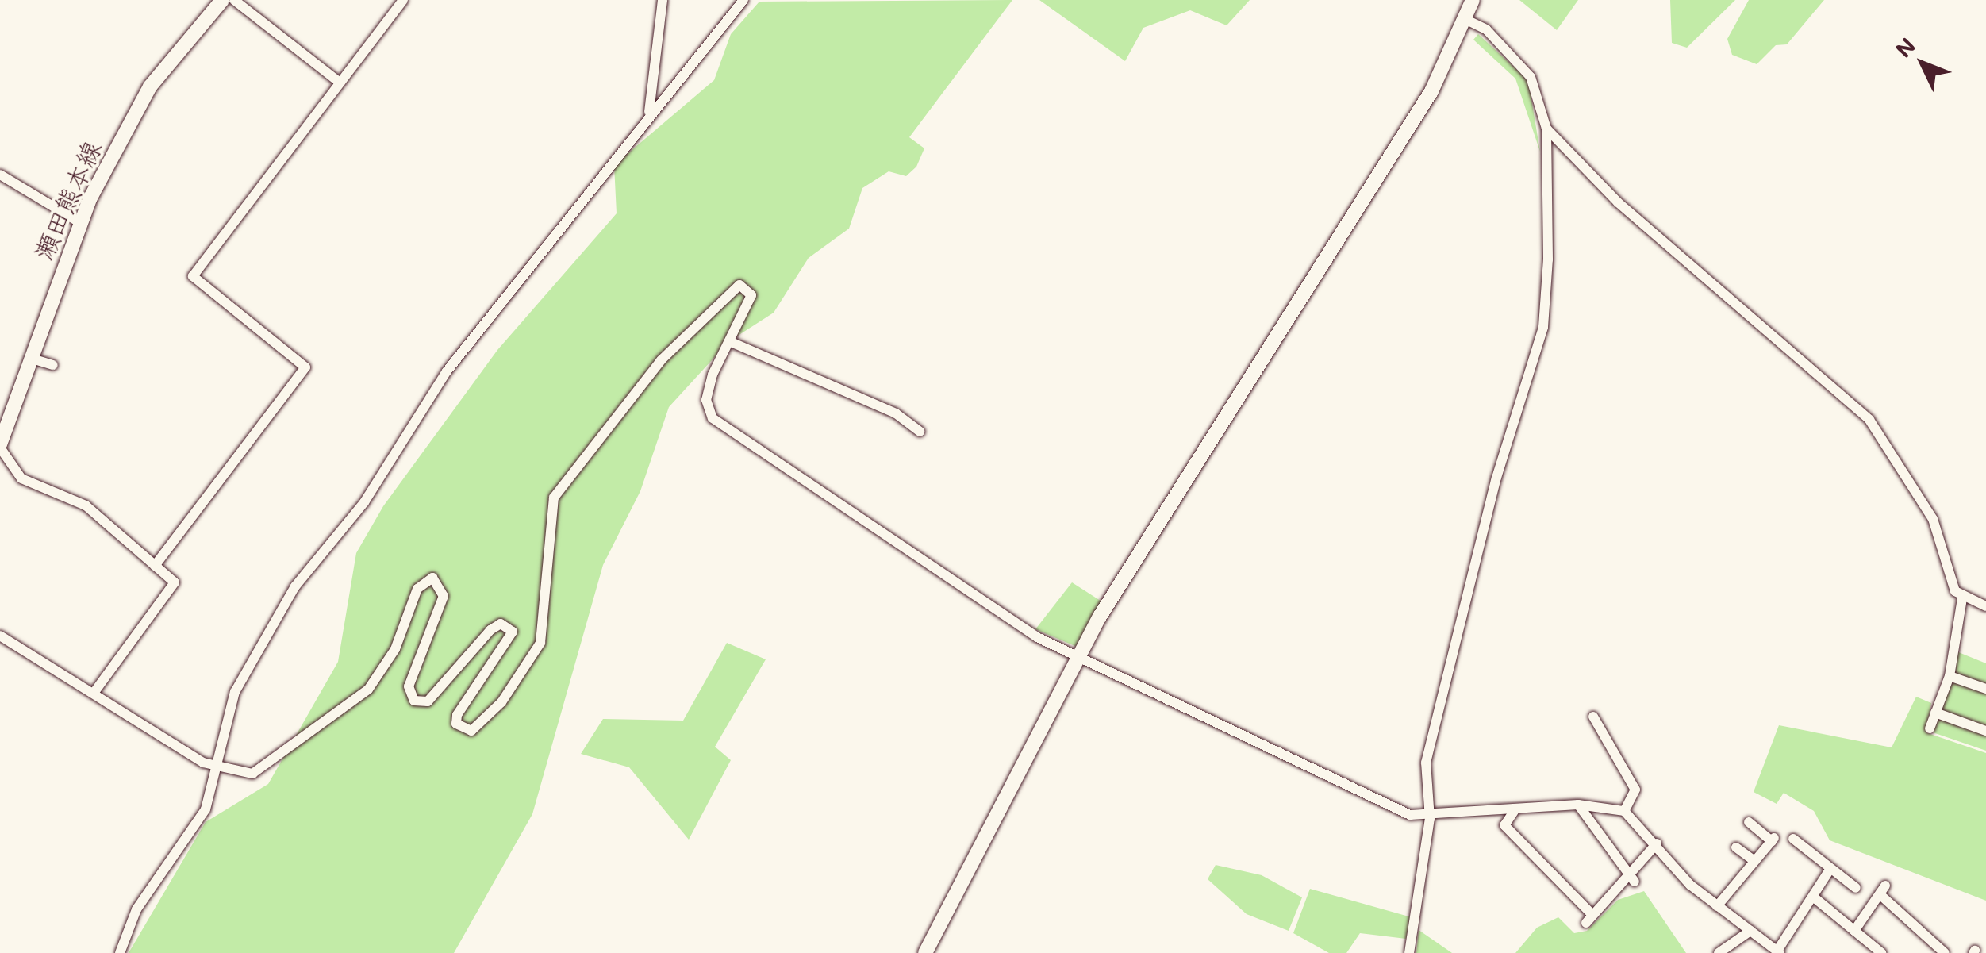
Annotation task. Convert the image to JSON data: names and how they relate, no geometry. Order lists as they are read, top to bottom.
{
  "streets": {
    "street": ["瀬田熊本線"]
  },
  "north": "top left"
}
